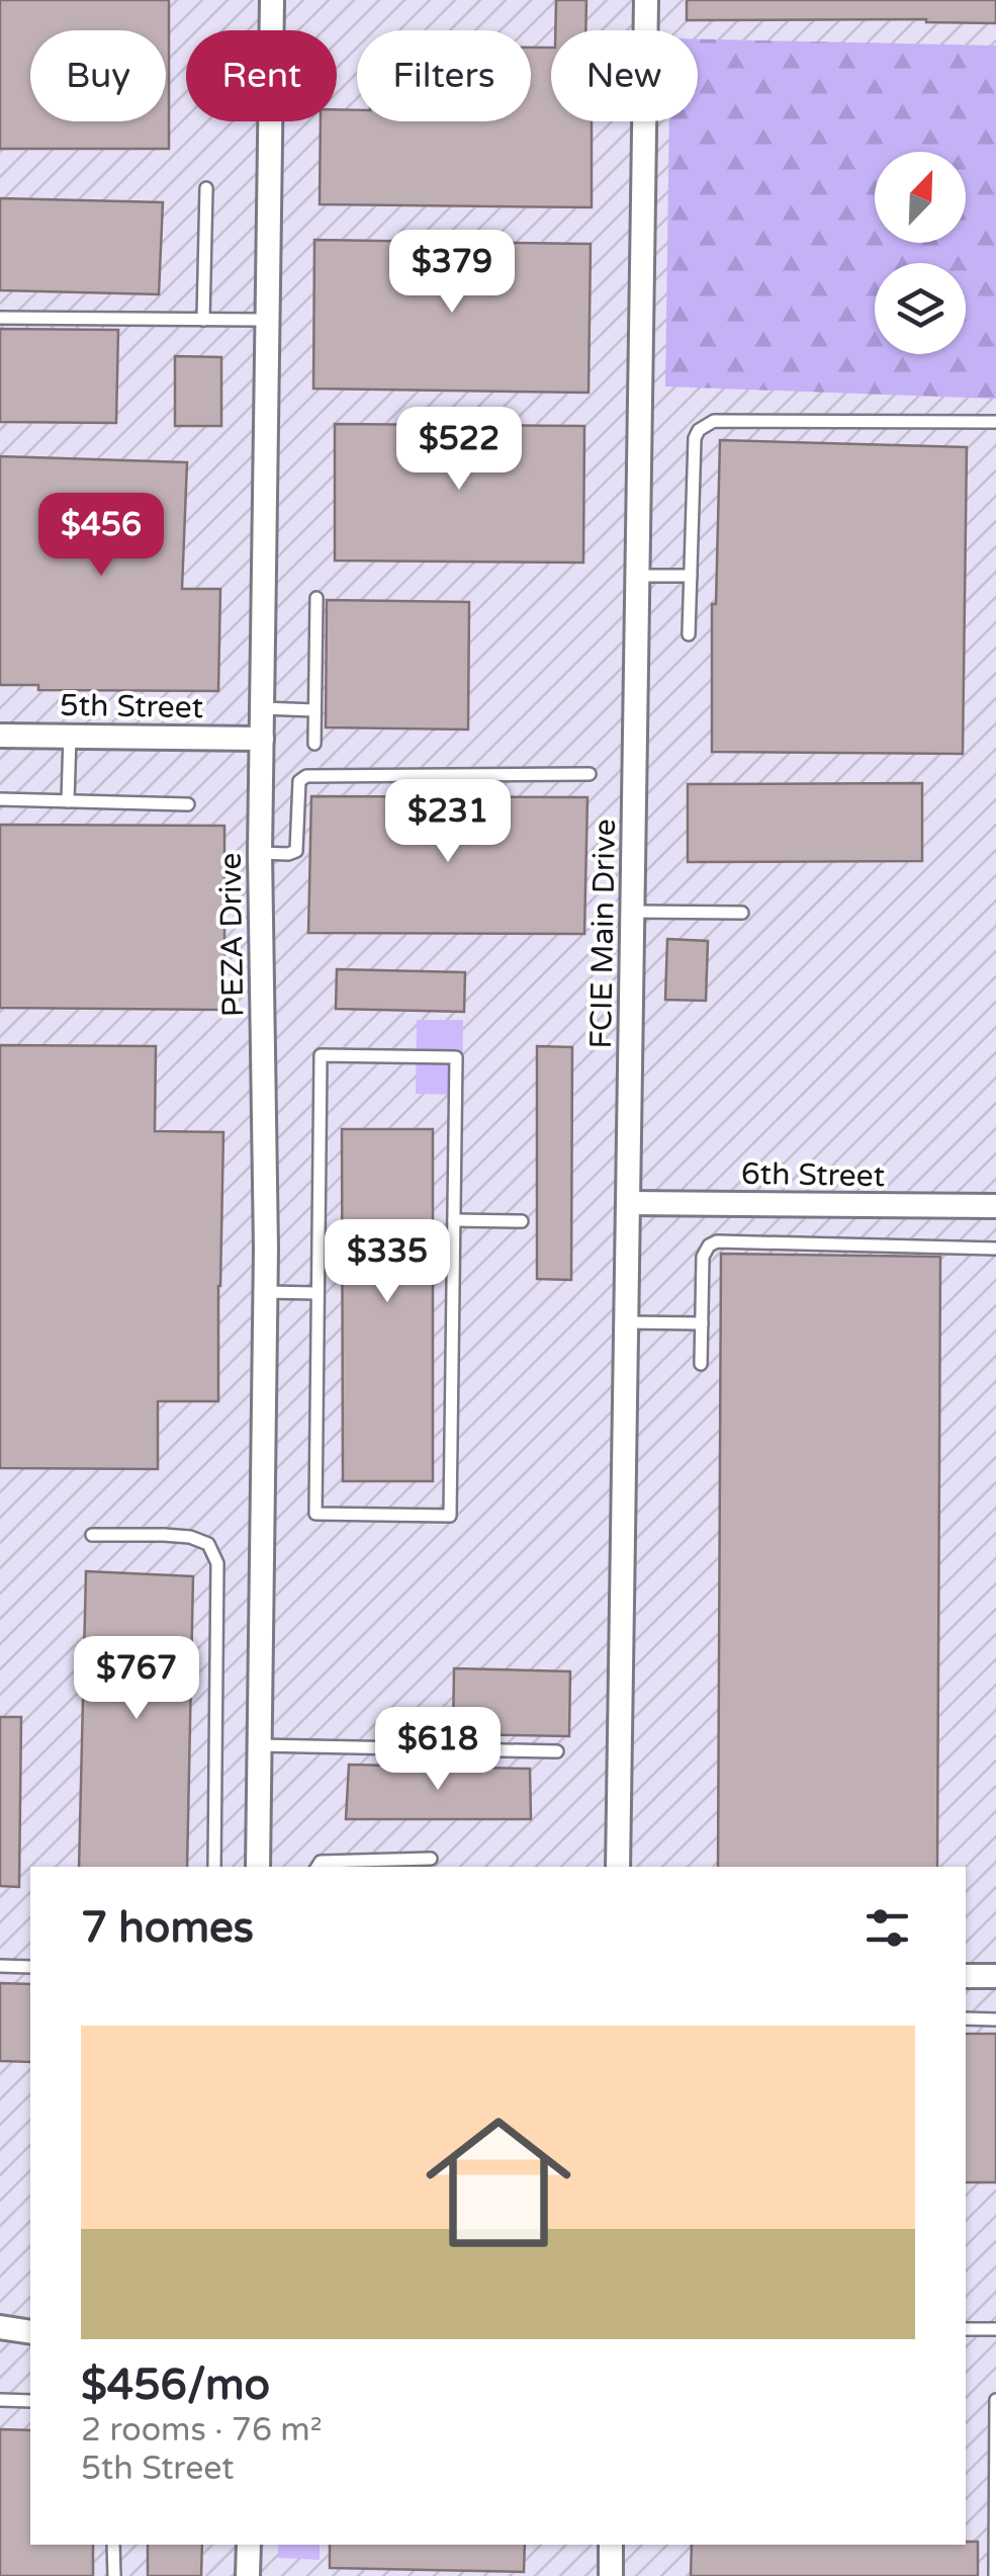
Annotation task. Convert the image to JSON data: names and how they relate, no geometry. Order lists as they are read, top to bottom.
{
  "streets": {
    "street": [
      "5th Street",
      "FCIE Main Drive",
      "PEZA Drive",
      "6th Street"
    ]
  },
  "crossings": [
    ["5th Street", "PEZA Drive"],
    ["FCIE Main Drive", "6th Street"]
  ],
  "north": "top right",
  "page": {
    "chip": [
      "Buy",
      "Rent",
      "Filters",
      "New"
    ],
    "price": [
      "$379",
      "$522",
      "$456",
      "$231",
      "$335",
      "$767",
      "$618"
    ],
    "heading": "7 homes",
    "list": [
      {
        "name": "$456/mo",
        "note": "2 rooms · 76 m² · 5th Street"
      }
    ]
  }
}
